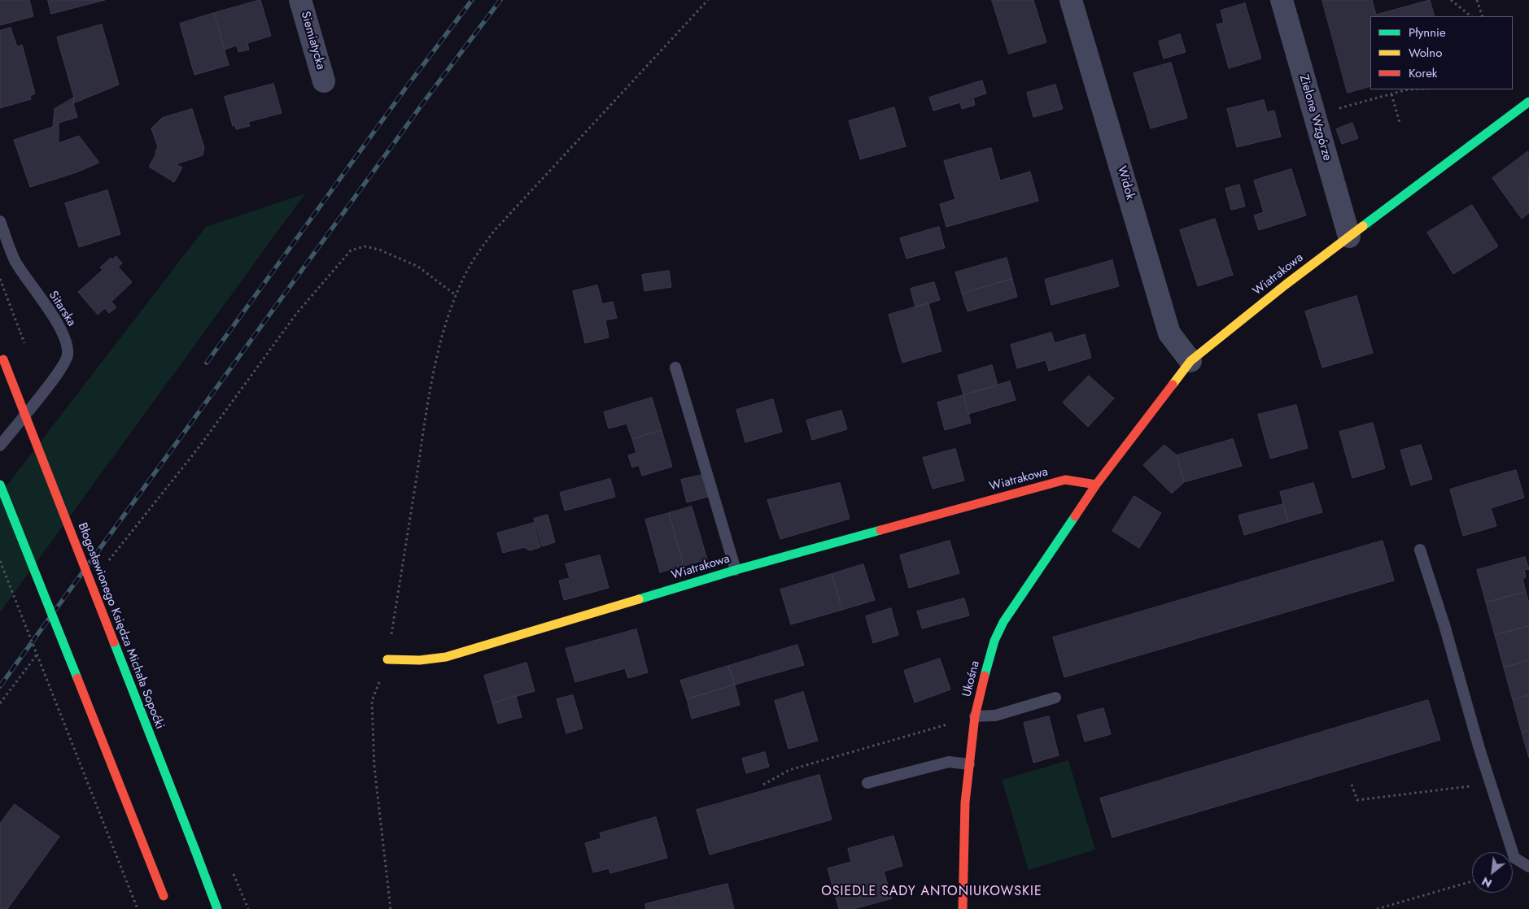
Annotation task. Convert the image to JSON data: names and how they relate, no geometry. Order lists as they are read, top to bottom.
{
  "streets": {
    "street": [
      "Siemiatycka",
      "Zielone Wzgórze",
      "Widok",
      "Wiatrakowa",
      "Błogosławionego Księdza Michała Sopoćki",
      "Ukośna"
    ],
    "lane": ["Sitarska"]
  },
  "crossings": [
    ["Zielone Wzgórze", "Wiatrakowa"],
    ["Widok", "Wiatrakowa"],
    ["Wiatrakowa", "Ukośna"]
  ],
  "districts": ["OSIEDLE SADY ANTONIUKOWSKIE"],
  "legend": ["Płynnie", "Wolno", "Korek"],
  "north": "bottom left"
}
